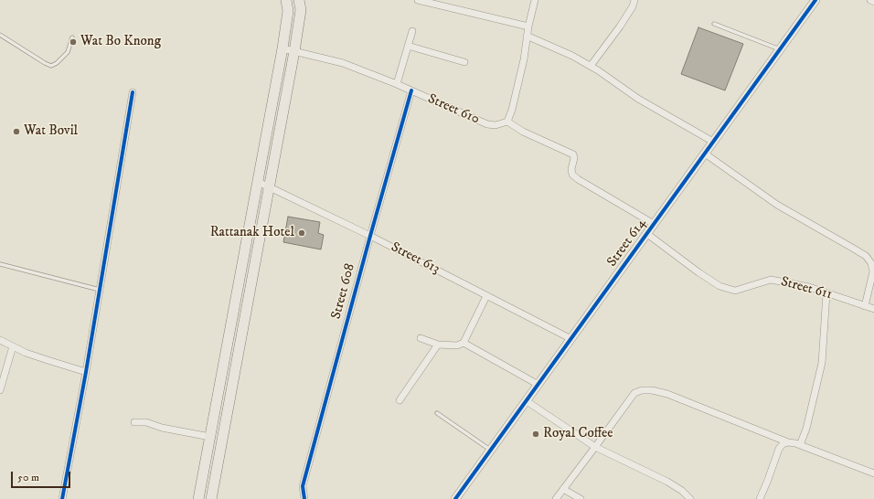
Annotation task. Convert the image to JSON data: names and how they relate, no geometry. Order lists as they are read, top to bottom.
{
  "streets": {
    "street": [
      "Street 610",
      "Street 614",
      "Street 613",
      "Street 611",
      "Street 608"
    ]
  },
  "crossings": [
    ["Street 610", "Street 608"],
    ["Street 614", "Street 613"],
    ["Street 614", "Street 611"],
    ["Street 613", "Street 608"]
  ],
  "places": [
    "Wat Bo Knong",
    "Wat Bovil",
    "Rattanak Hotel",
    "Royal Coffee"
  ],
  "scale_bar": "50 m"
}
